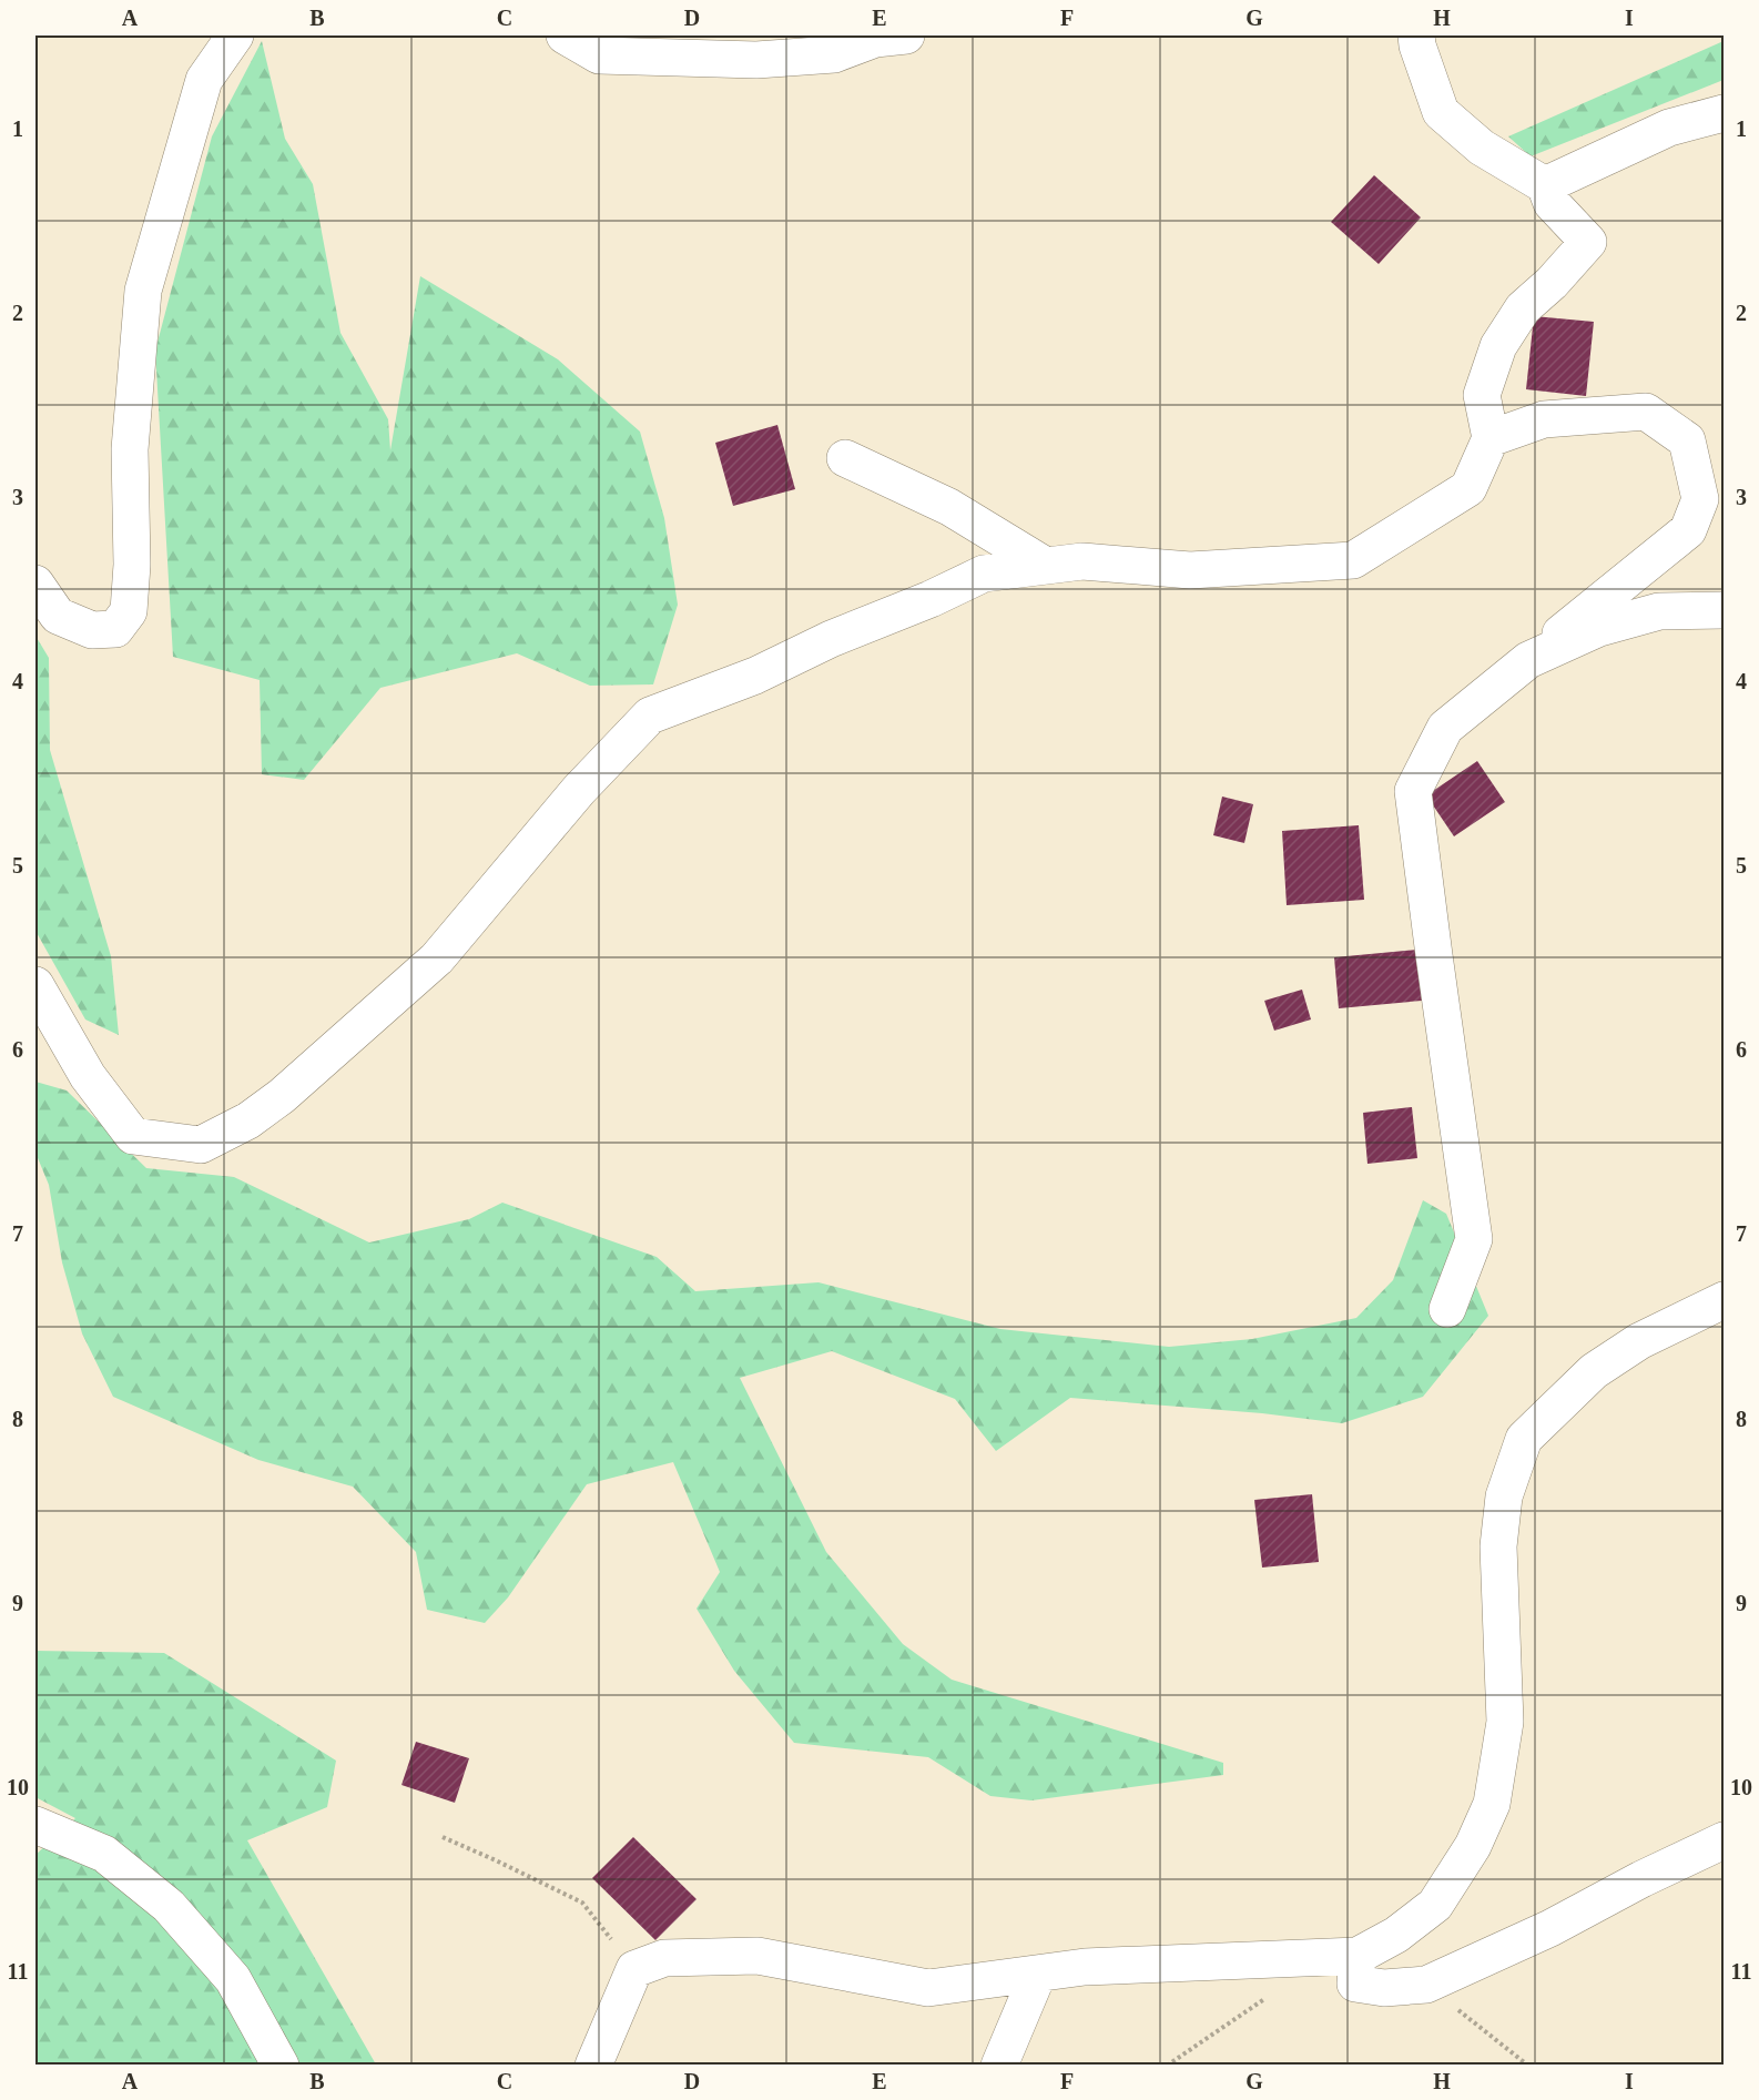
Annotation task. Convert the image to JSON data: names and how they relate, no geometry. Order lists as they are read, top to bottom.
{
  "grid": {
    "columns": [
      "A",
      "B",
      "C",
      "D",
      "E",
      "F",
      "G",
      "H",
      "I"
    ],
    "rows": [
      "1",
      "2",
      "3",
      "4",
      "5",
      "6",
      "7",
      "8",
      "9",
      "10",
      "11"
    ]
  }
}
